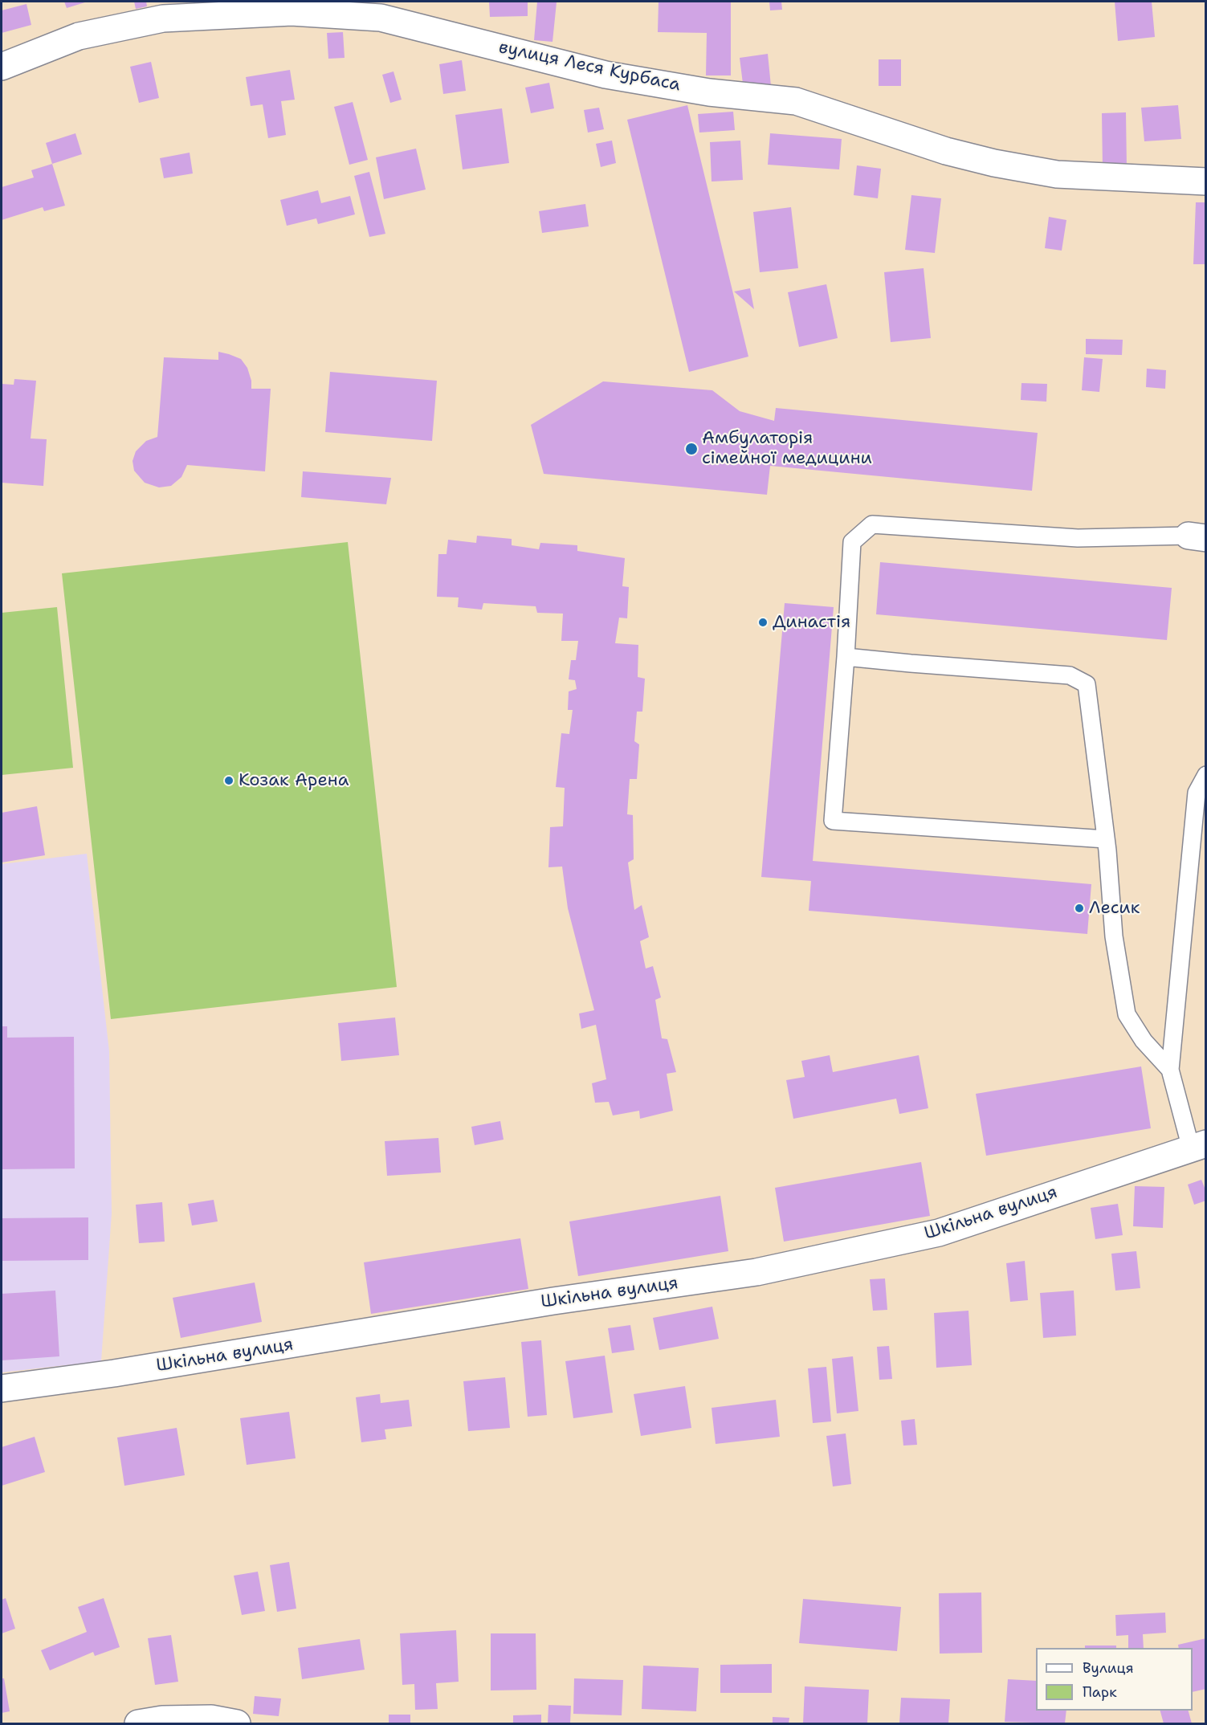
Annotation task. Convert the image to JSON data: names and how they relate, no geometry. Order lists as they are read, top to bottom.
{
  "streets": {
    "street": ["вулиця Леся Курбаса", "Шкільна вулиця"]
  },
  "places": [
    "Амбулаторія сімейної медицини",
    "Династiя",
    "Козак Арена",
    "Лесик"
  ],
  "legend": ["Вулиця", "Парк"]
}
